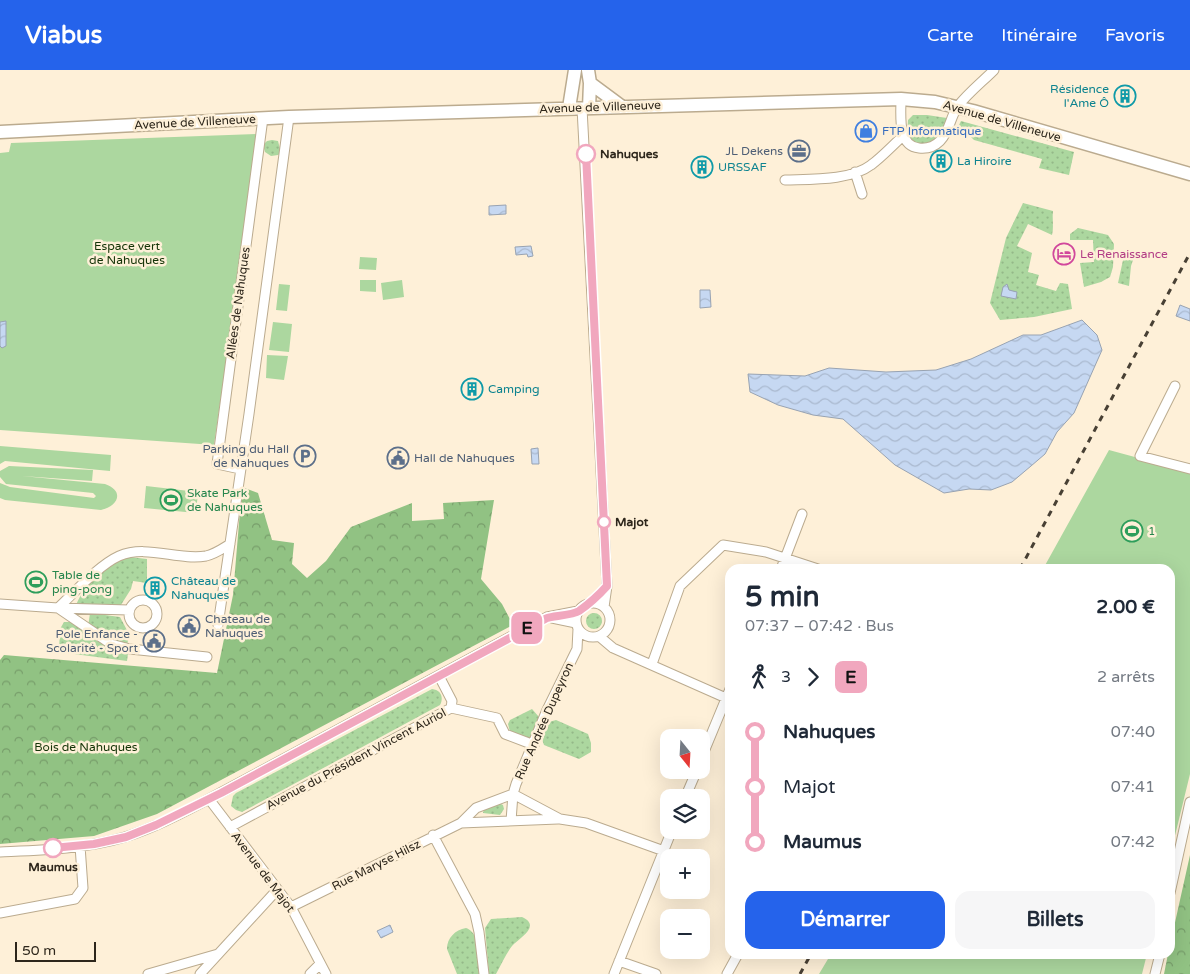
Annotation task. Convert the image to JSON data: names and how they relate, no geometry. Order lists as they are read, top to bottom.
{
  "streets": {
    "main road": ["Avenue de Villeneuve"],
    "street": [
      "Allées de Nahuques",
      "Rue Andrée Dupeyron",
      "Avenue du Président Vincent Auriol",
      "Rue Maryse Hilsz",
      "Avenue de Majot"
    ]
  },
  "crossings": [
    ["Avenue de Villeneuve", "Allées de Nahuques"],
    ["Rue Andrée Dupeyron", "Rue Maryse Hilsz"],
    ["Avenue du Président Vincent Auriol", "Avenue de Majot"],
    ["Rue Maryse Hilsz", "Avenue de Majot"]
  ],
  "parks": ["Espace vert de Nahuques", "Bois de Nahuques"],
  "places": {
    "building": [
      "Résidence l'Ame Ô",
      "La Hiroire",
      "URSSAF",
      "Camping",
      "Château de Nahuques"
    ],
    "shop": ["FTP Informatique"],
    "office": ["JL Dekens"],
    "other": ["Nahuques", "Majot", "Maumus"],
    "hotel": ["Le Renaissance"],
    "parking": ["Parking du Hall de Nahuques"],
    "public building": ["Hall de Nahuques", "Chateau de Nahuques", "Pole Enfance - Scolarité - Sport"],
    "sports": ["Skate Park de Nahuques", "1", "Table de ping-pong"]
  },
  "lines": ["bus line E"],
  "scale_bar": "50 m",
  "north": "bottom",
  "page": {
    "header": "Viabus",
    "nav": ["Carte", "Itinéraire", "Favoris"],
    "on_map": "E",
    "heading": ["5 min", "07:37 – 07:42 · Bus", "2.00 €"],
    "legs": ["3", "E", "2 arrêts"],
    "list": [
      {
        "name": "Nahuques",
        "value": "07:40"
      },
      {
        "name": "Majot",
        "value": "07:41"
      },
      {
        "name": "Maumus",
        "value": "07:42"
      }
    ],
    "map_buttons": ["+", "−"],
    "buttons": ["Démarrer", "Billets"],
    "scale": "50 m"
  }
}
